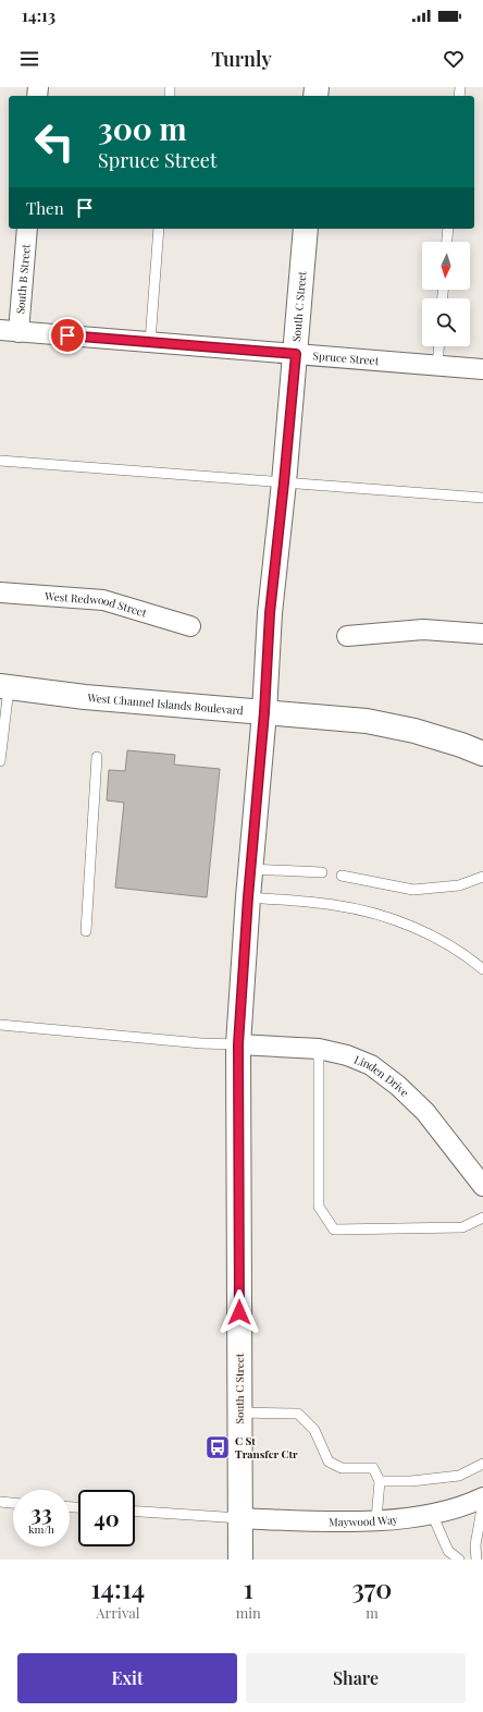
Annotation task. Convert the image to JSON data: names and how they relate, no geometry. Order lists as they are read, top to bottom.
{
  "streets": {
    "street": [
      "South B Street",
      "South C Street",
      "Spruce Street",
      "West Redwood Street",
      "West Channel Islands Boulevard",
      "Linden Drive",
      "Maywood Way"
    ]
  },
  "crossings": [
    ["South B Street", "Spruce Street"],
    ["South C Street", "Spruce Street"],
    ["South C Street", "West Channel Islands Boulevard"],
    ["South C Street", "Linden Drive"],
    ["South C Street", "Maywood Way"]
  ],
  "places": {
    "bus stop": ["C St Transfer Ctr"]
  },
  "north": "bottom",
  "page": {
    "status": "14:13",
    "header": "Turnly",
    "turn": ["300 m", "Spruce Street"],
    "then": "Then",
    "speed": "33 km/h",
    "limit": "40",
    "eta": [
      "14:14",
      "Arrival",
      "1",
      "min",
      "370",
      "m"
    ],
    "buttons": ["Exit", "Share"]
  }
}
